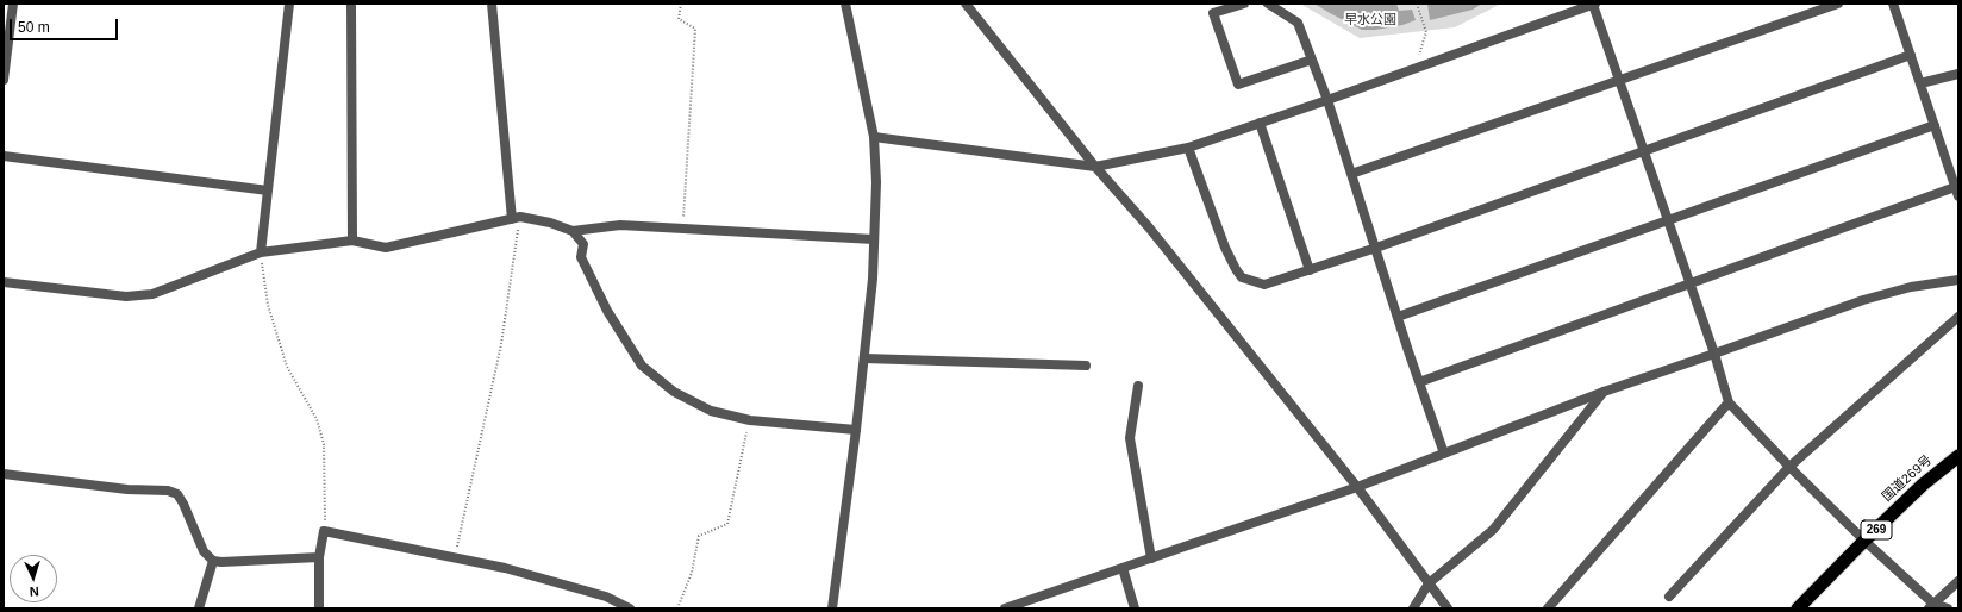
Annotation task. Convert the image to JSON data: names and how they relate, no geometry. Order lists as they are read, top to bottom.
{
  "streets": {
    "highway": ["国道269号", "269"]
  },
  "parks": ["早水公園"],
  "scale_bar": "50 m",
  "north": "bottom"
}
